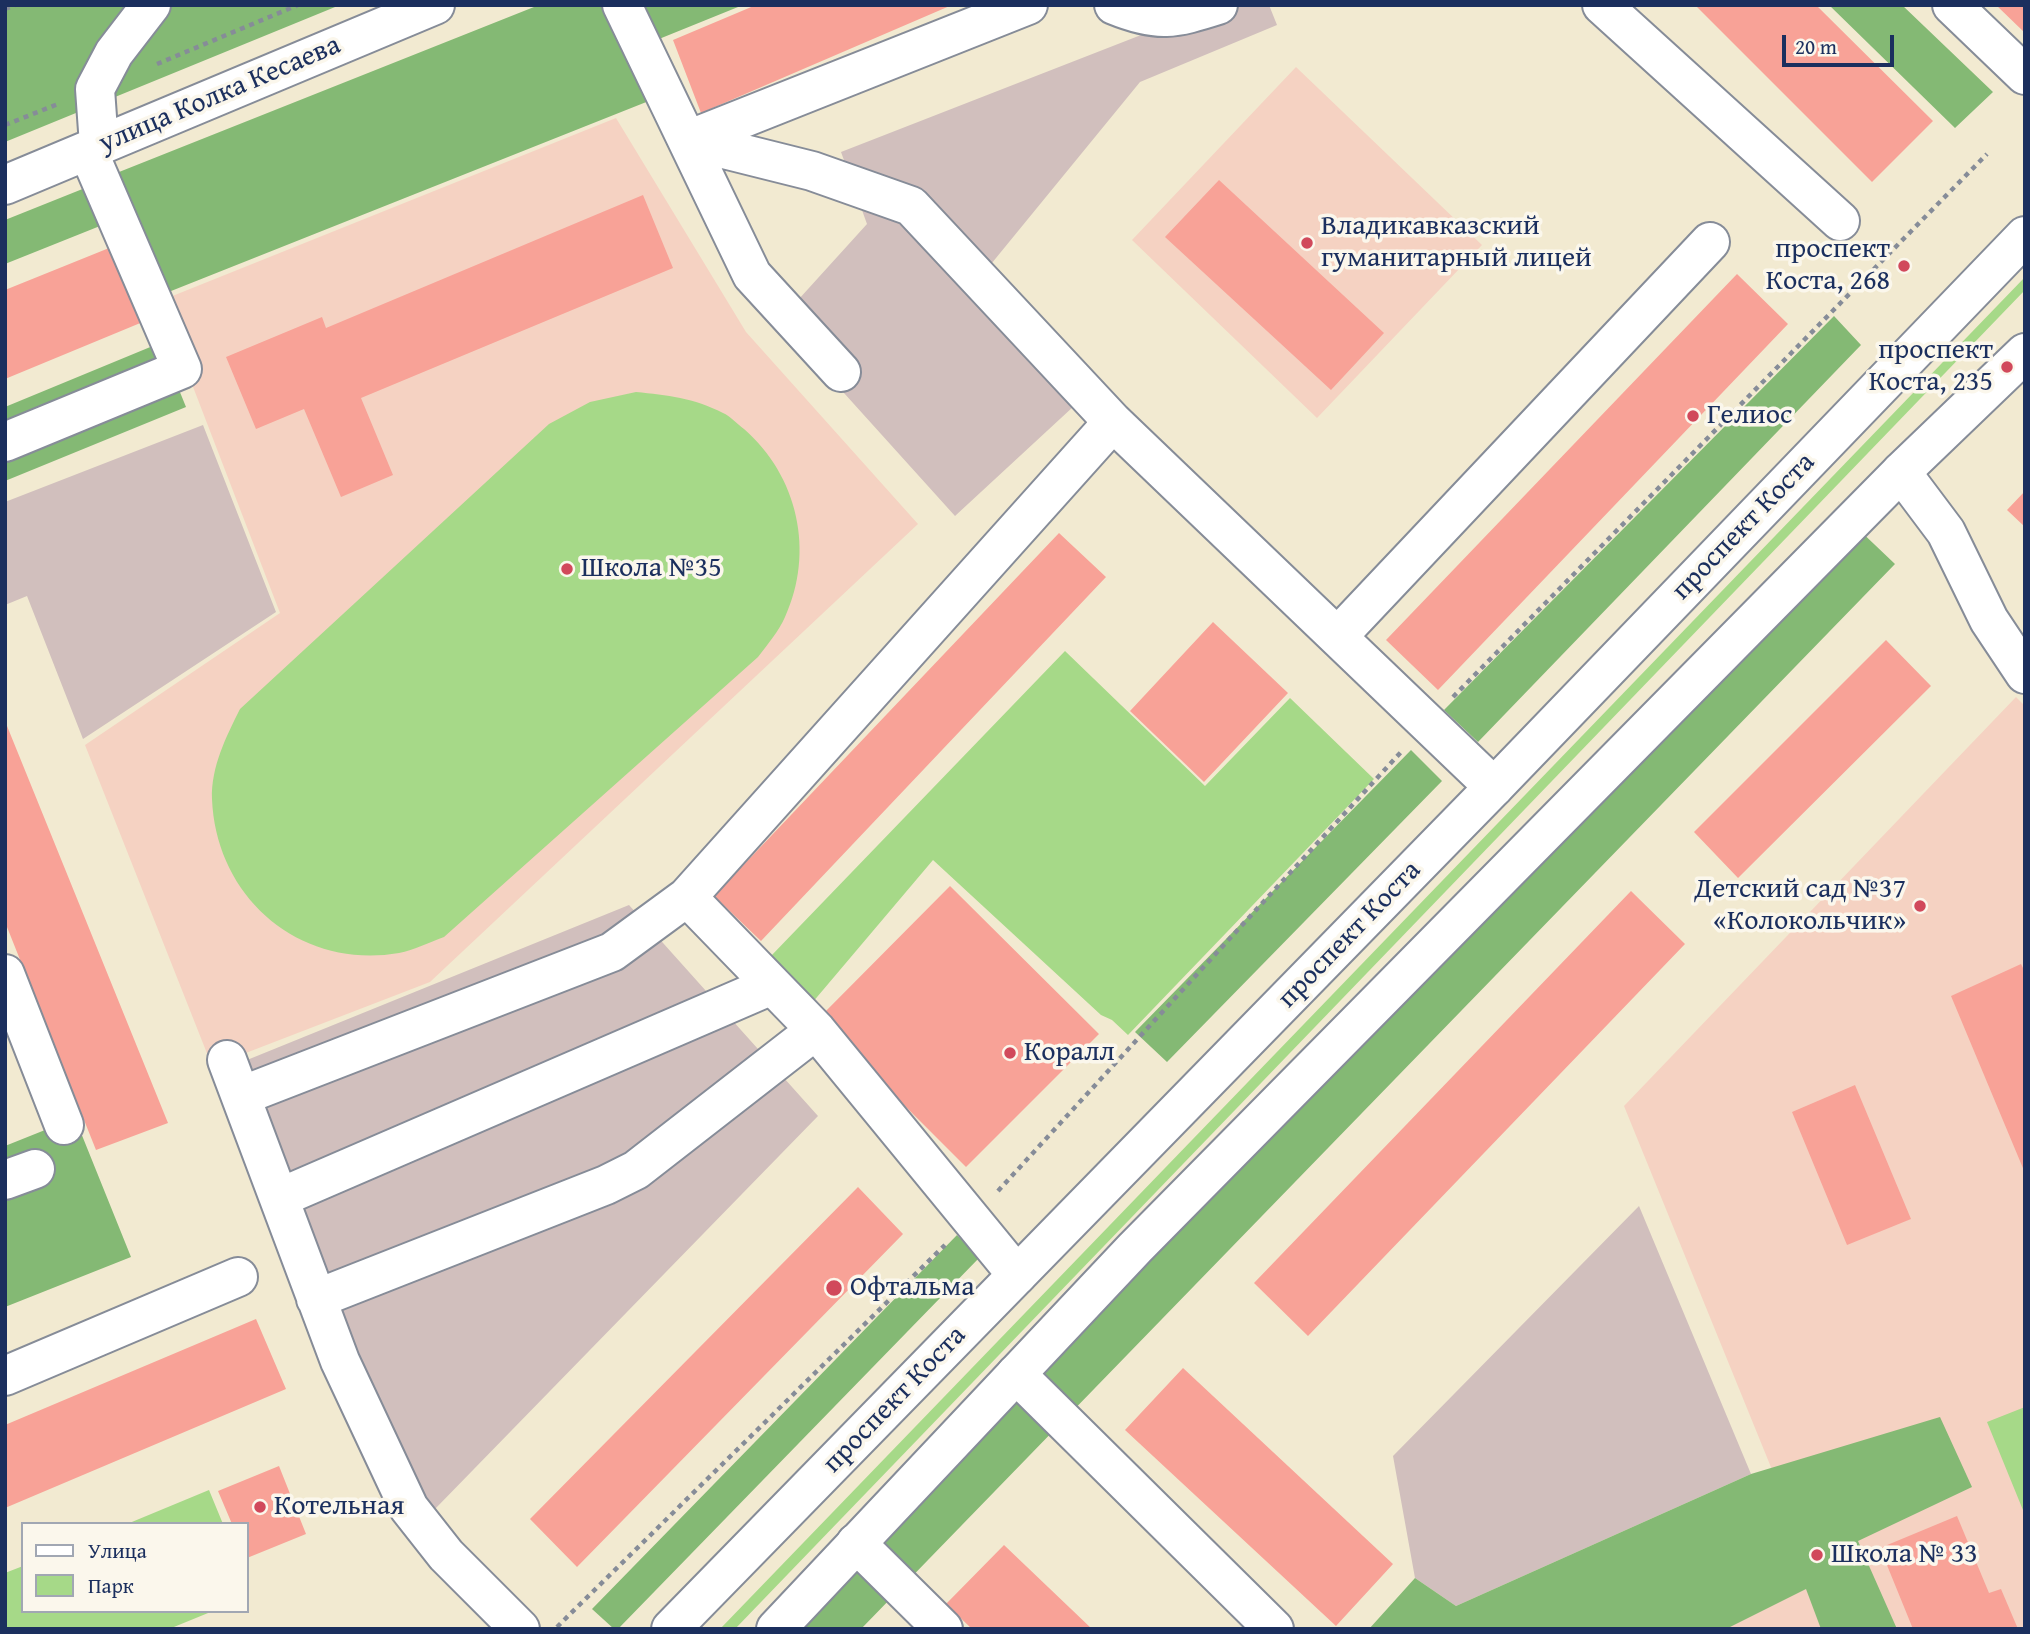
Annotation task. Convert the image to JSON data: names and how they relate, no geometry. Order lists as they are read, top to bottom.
{
  "streets": {
    "main road": ["улица Колка Кесаева", "проспект Коста"]
  },
  "places": [
    "Владикавказский гуманитарный лицей",
    "проспект Коста, 268",
    "проспект Коста, 235",
    "Гелиос",
    "Школа №35",
    "Детский сад №37 «Колокольчик»",
    "Коралл",
    "Офтальма",
    "Котельная",
    "Школа № 33"
  ],
  "legend": ["Улица", "Парк"],
  "scale_bar": "20 m"
}
